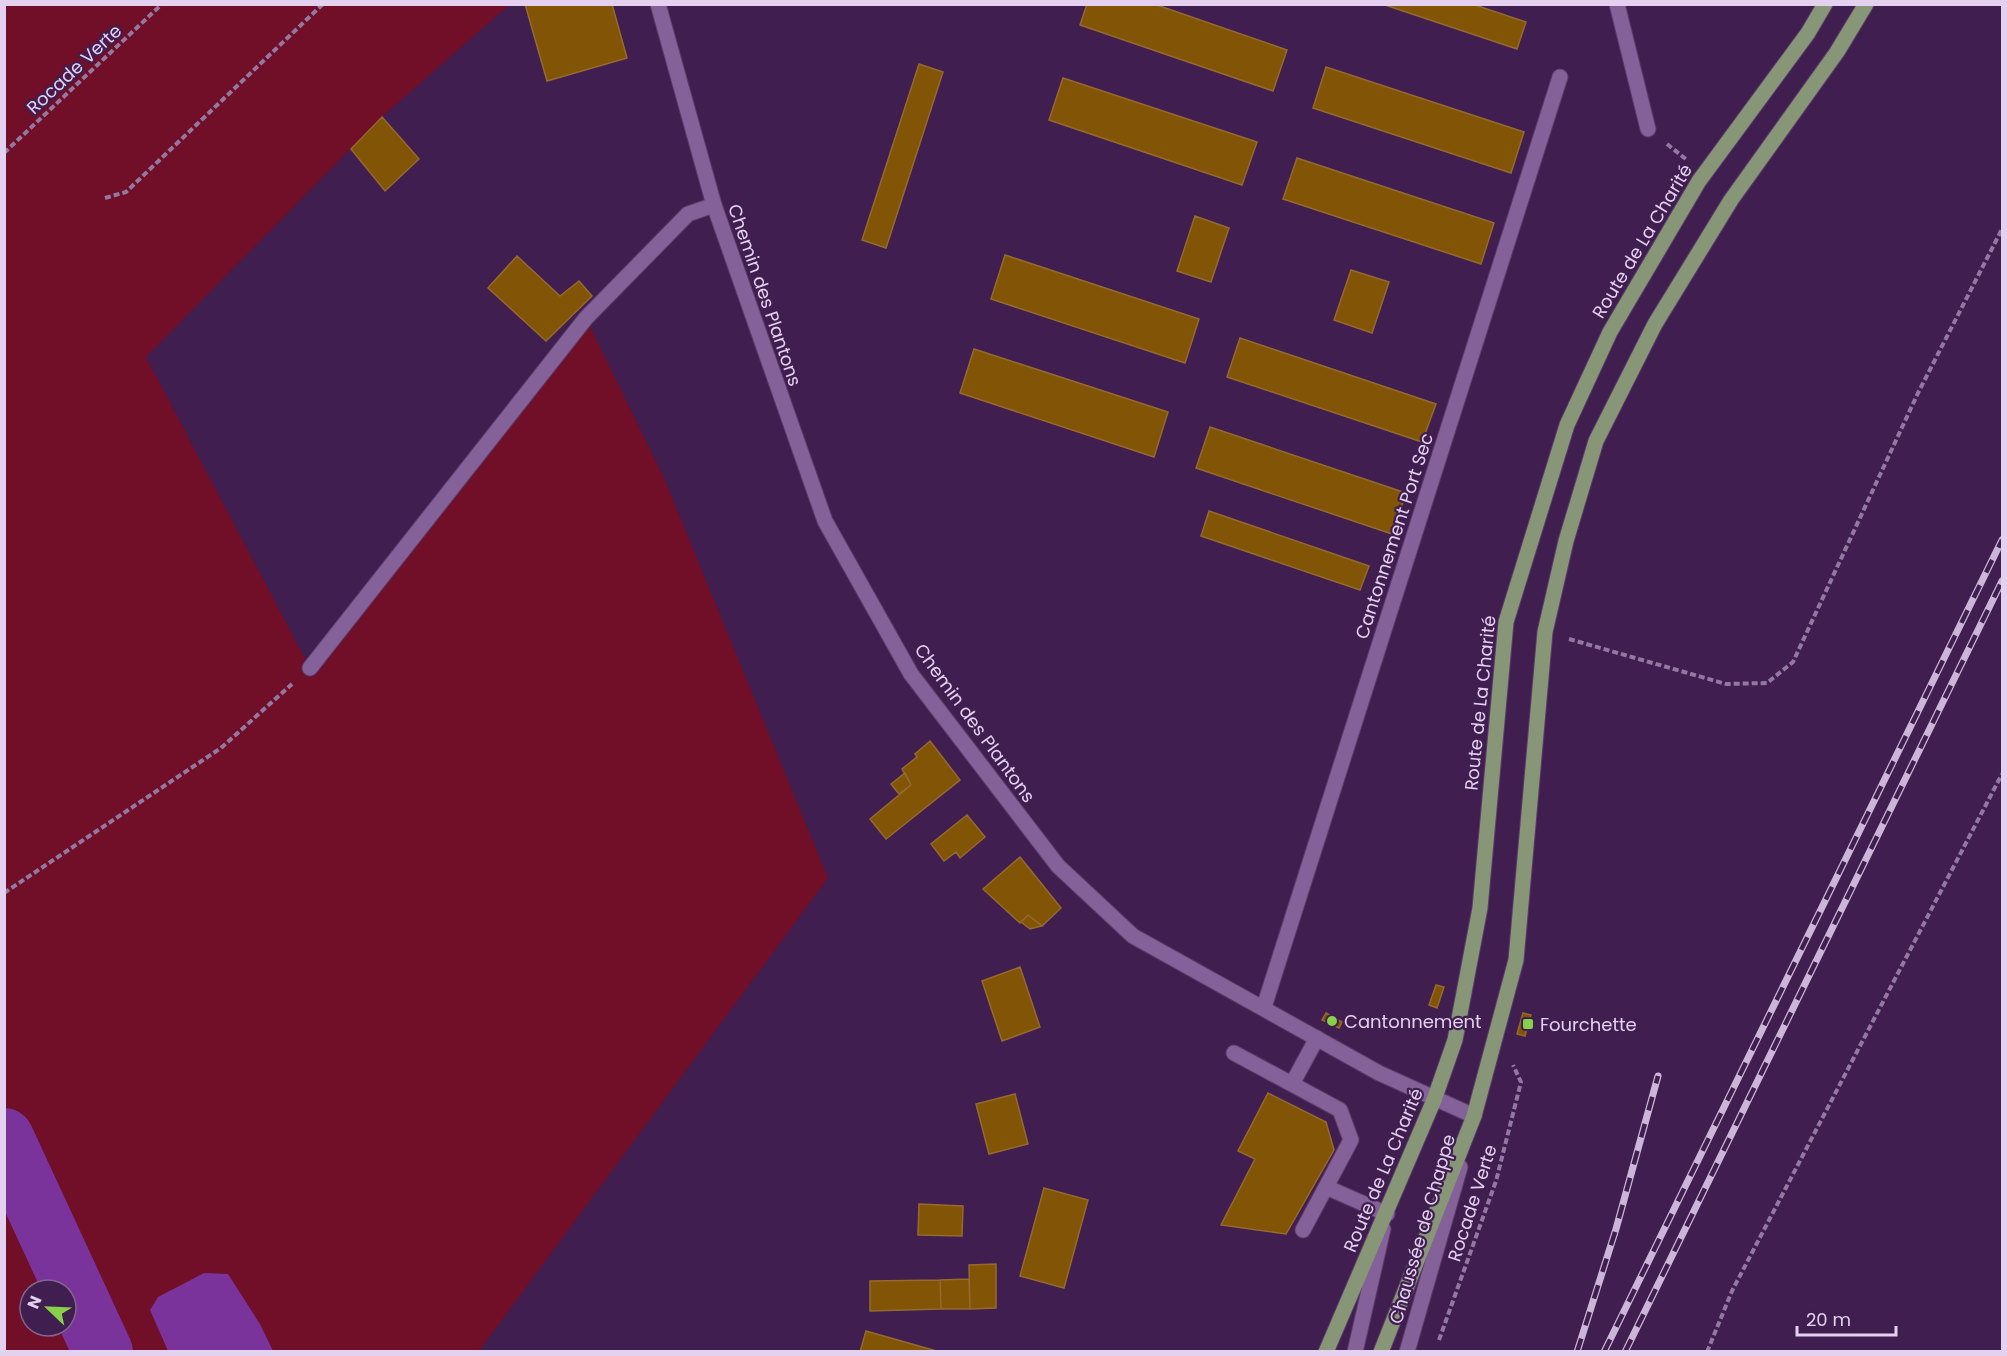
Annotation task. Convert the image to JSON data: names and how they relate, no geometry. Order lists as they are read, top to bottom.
{
  "streets": {
    "main road": ["Route de La Charité"],
    "street": ["Chemin des Plantons", "Cantonnement Port Sec", "Chaussée de Chappe"],
    "path": ["Rocade Verte"]
  },
  "crossings": [
    ["Route de La Charité", "Chemin des Plantons"],
    ["Route de La Charité", "Chaussée de Chappe"],
    ["Chemin des Plantons", "Cantonnement Port Sec"],
    ["Chemin des Plantons", "Chaussée de Chappe"]
  ],
  "places": {
    "other": ["Cantonnement"],
    "transit": ["Fourchette"]
  },
  "scale_bar": "20 m",
  "north": "top left"
}
